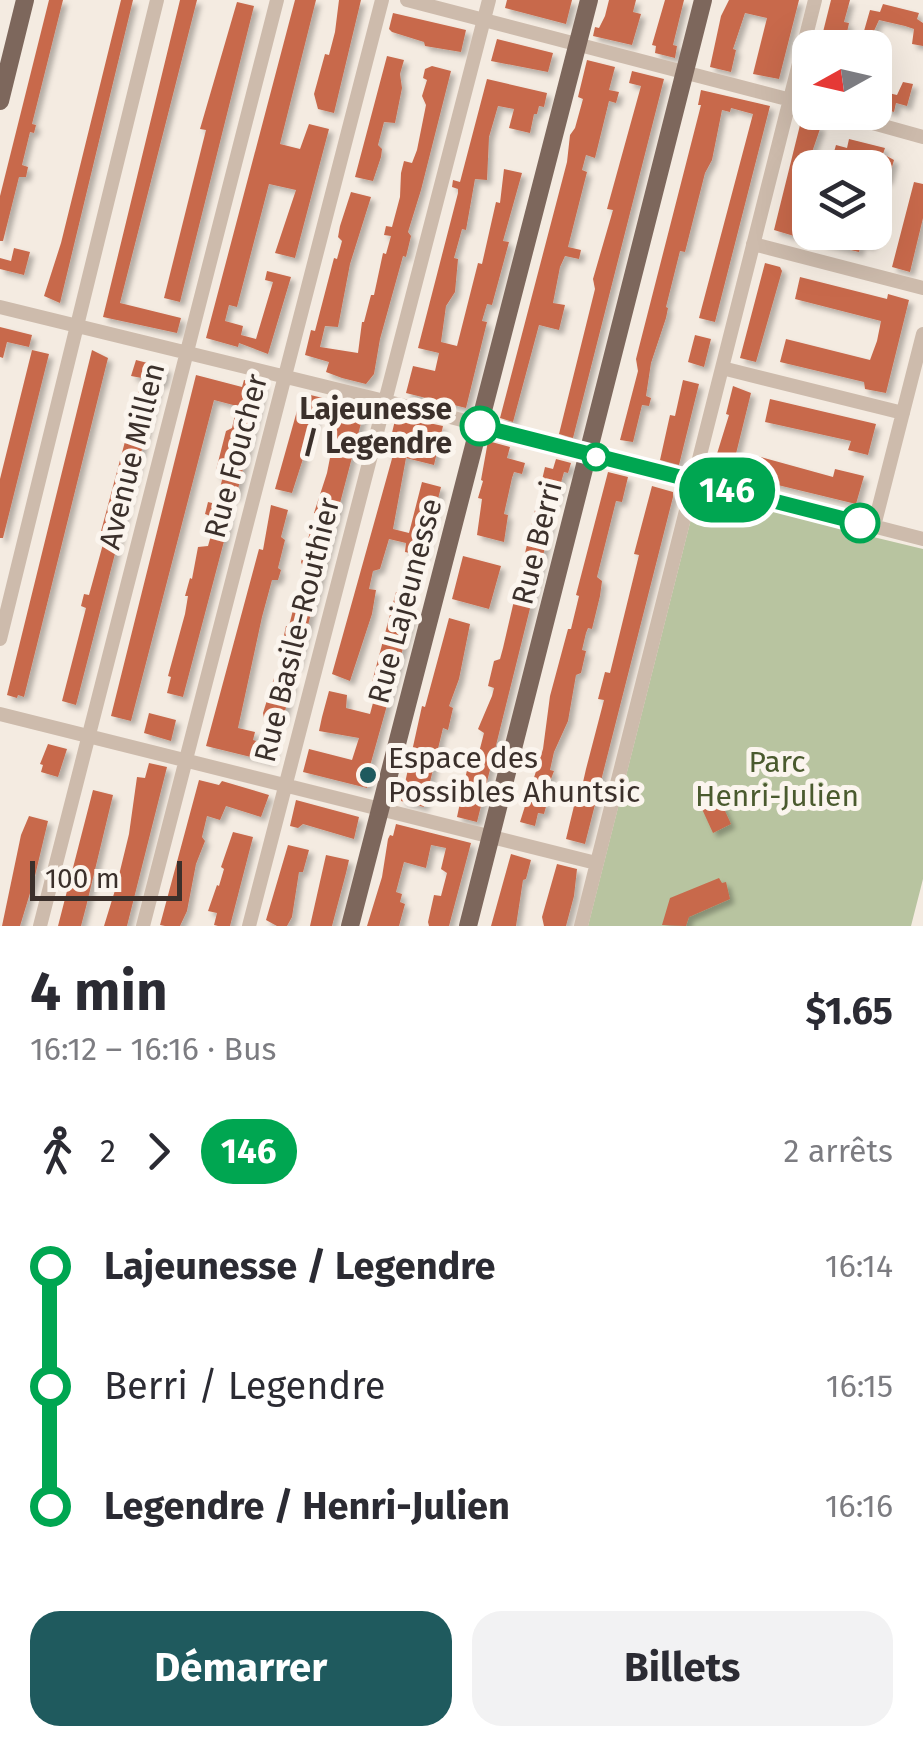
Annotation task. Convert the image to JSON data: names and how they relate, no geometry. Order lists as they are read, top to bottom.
{
  "streets": {
    "main road": ["Rue Berri", "Rue Lajeunesse"],
    "street": ["Avenue Millen", "Rue Foucher", "Rue Basile-Routhier"]
  },
  "parks": ["Parc Henri-Julien"],
  "places": ["Lajeunesse / Legendre", "Espace des Possibles Ahuntsic"],
  "lines": ["bus line 146"],
  "scale_bar": "100 m",
  "north": "left",
  "page": {
    "on_map": "146",
    "scale": "100 m",
    "heading": ["4 min", "16:12 – 16:16 · Bus", "$1.65"],
    "legs": ["2", "146", "2 arrêts"],
    "list": [
      {
        "name": "Lajeunesse / Legendre",
        "value": "16:14"
      },
      {
        "name": "Berri / Legendre",
        "value": "16:15"
      },
      {
        "name": "Legendre / Henri-Julien",
        "value": "16:16"
      }
    ],
    "buttons": ["Démarrer", "Billets"]
  }
}
